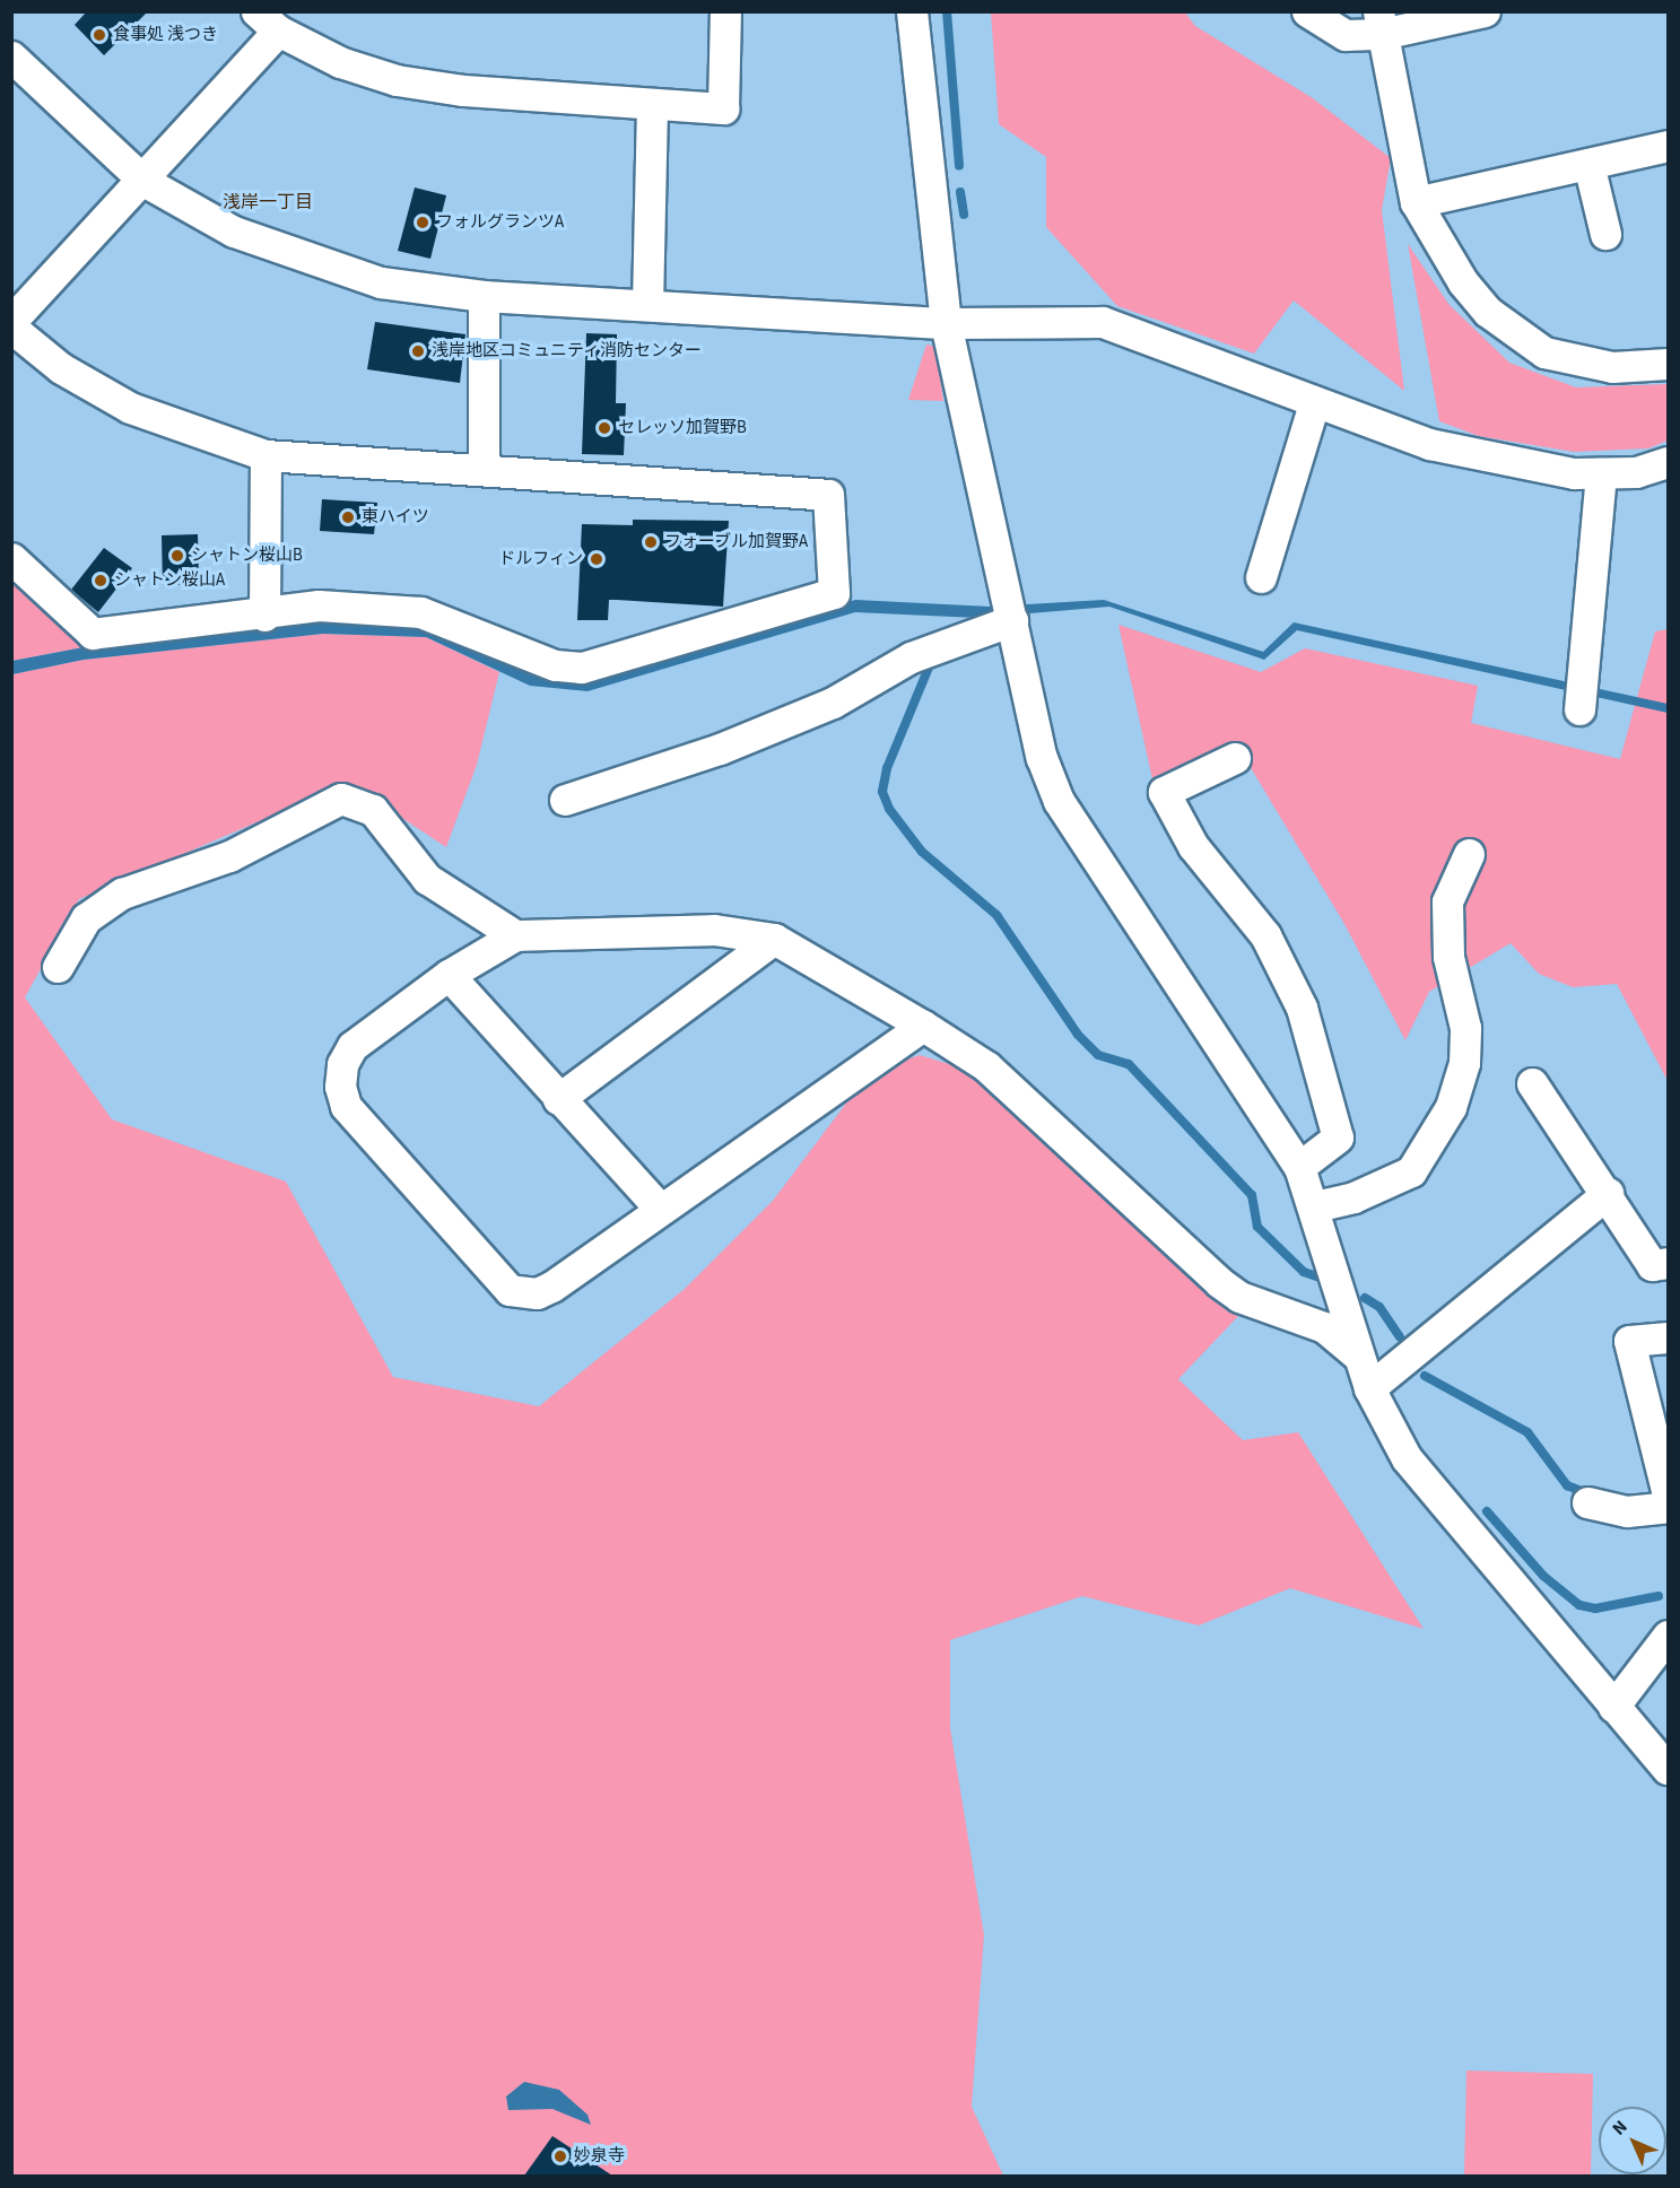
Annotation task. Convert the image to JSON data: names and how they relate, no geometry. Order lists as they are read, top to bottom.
{
  "districts": ["浅岸一丁目"],
  "places": [
    "食事処 浅つき",
    "フォルグランツA",
    "浅岸地区コミュニティ消防センター",
    "セレッソ加賀野B",
    "東ハイツ",
    "フォーブル加賀野A",
    "シャトン桜山B",
    "ドルフィン",
    "シャトン桜山A",
    "妙泉寺"
  ],
  "north": "top left"
}
